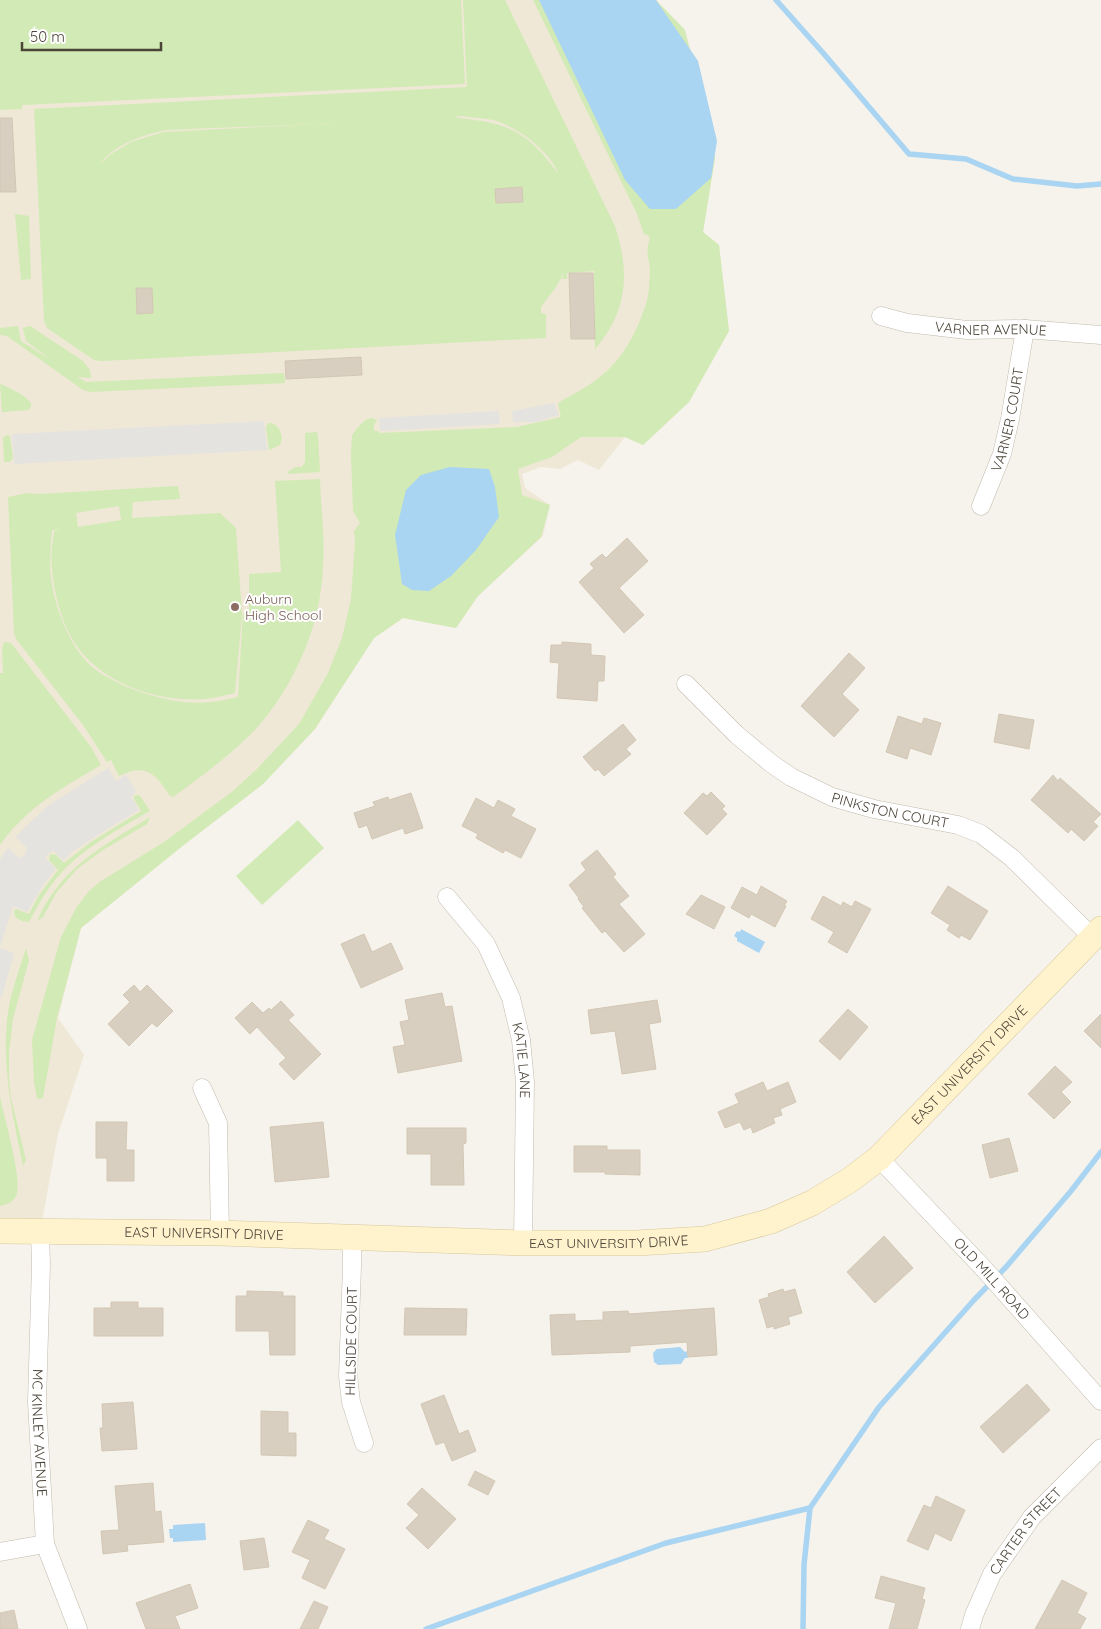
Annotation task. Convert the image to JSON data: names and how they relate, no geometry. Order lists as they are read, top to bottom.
{
  "streets": {
    "main road": ["EAST UNIVERSITY DRIVE"],
    "street": [
      "VARNER AVENUE",
      "VARNER COURT",
      "PINKSTON COURT",
      "KATIE LANE",
      "OLD MILL ROAD",
      "HILLSIDE COURT",
      "MC KINLEY AVENUE",
      "CARTER STREET"
    ]
  },
  "crossings": [
    ["VARNER AVENUE", "VARNER COURT"],
    ["PINKSTON COURT", "EAST UNIVERSITY DRIVE"],
    ["KATIE LANE", "EAST UNIVERSITY DRIVE"],
    ["EAST UNIVERSITY DRIVE", "OLD MILL ROAD"],
    ["EAST UNIVERSITY DRIVE", "HILLSIDE COURT"],
    ["EAST UNIVERSITY DRIVE", "MC KINLEY AVENUE"]
  ],
  "places": ["Auburn High School"],
  "scale_bar": "50 m"
}
